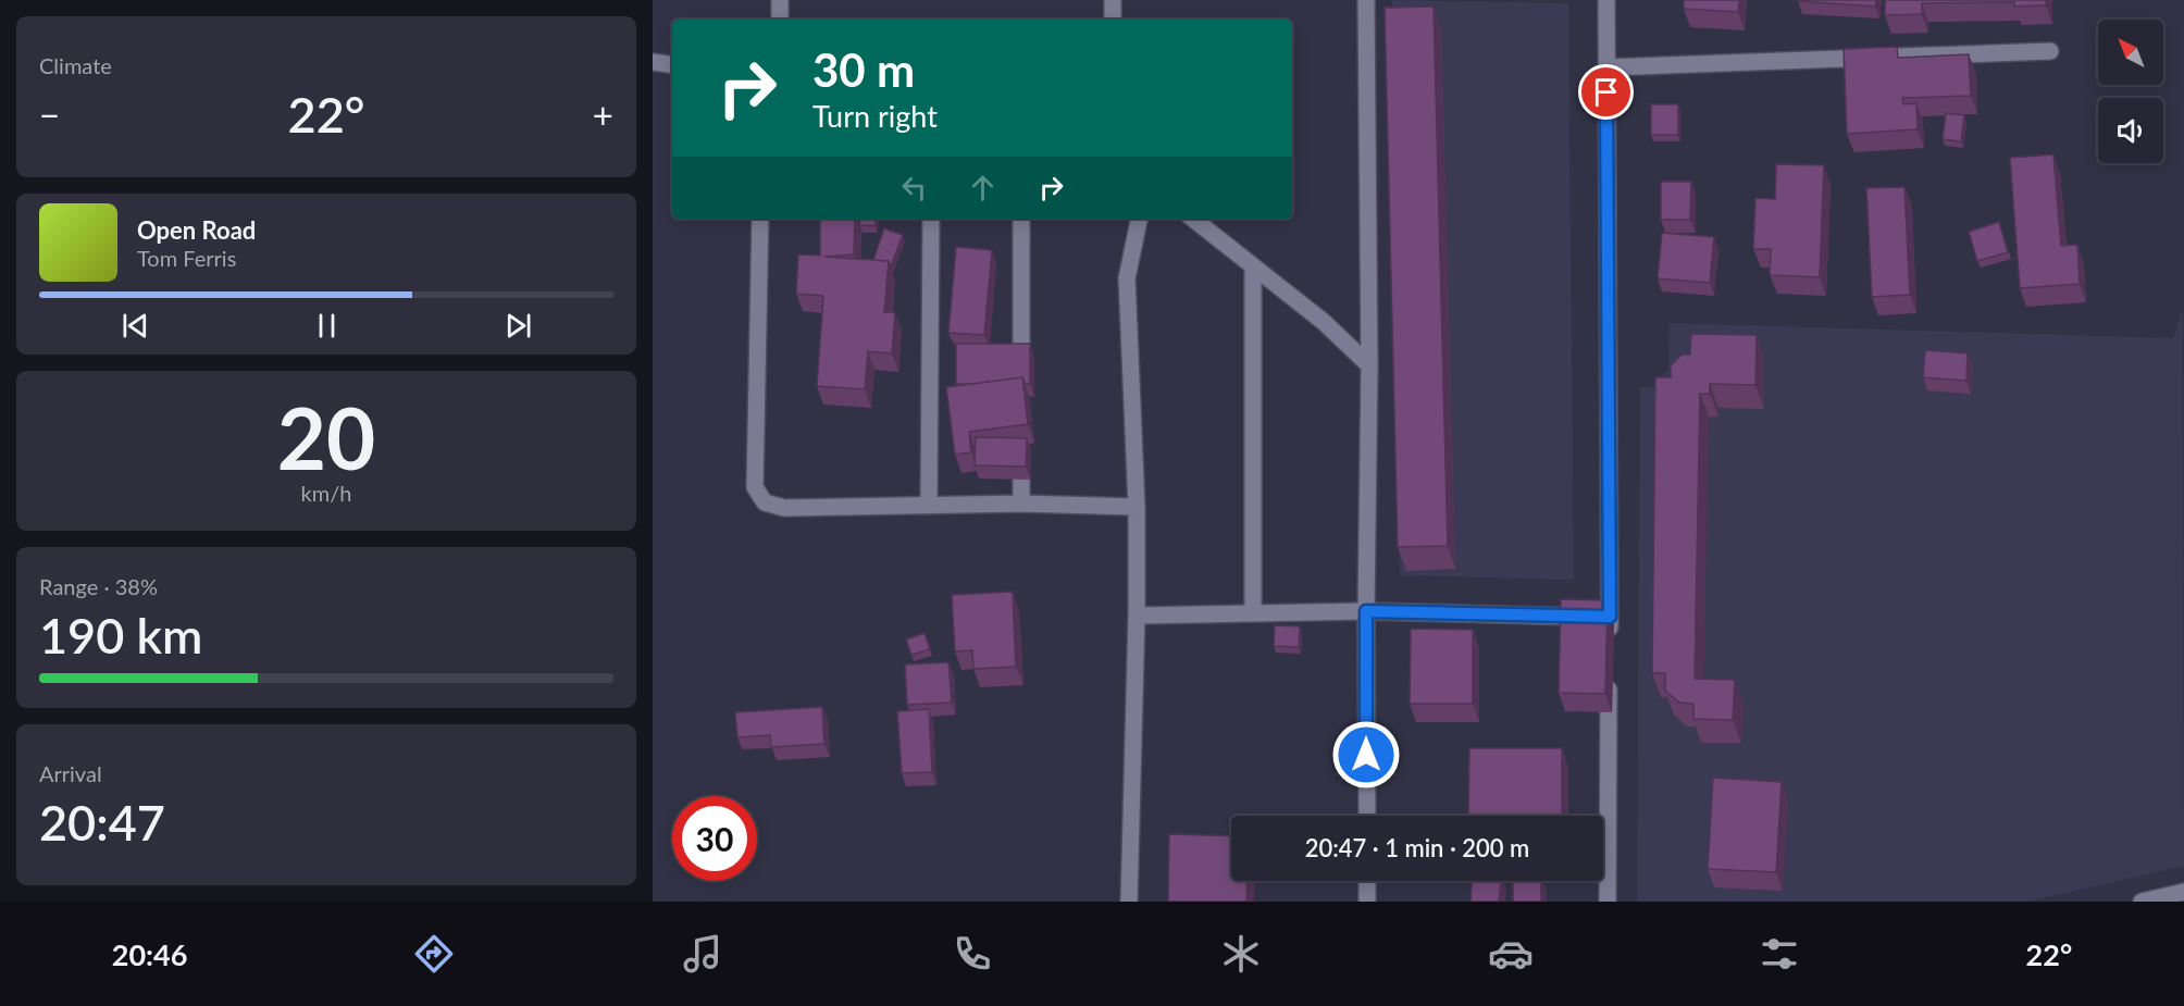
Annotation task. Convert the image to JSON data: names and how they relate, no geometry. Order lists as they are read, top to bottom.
{
  "north": "top left",
  "page": {
    "tile": [
      "Climate",
      ["20", "km/h"],
      ["Range · 38%", "190 km"],
      ["Arrival", "20:47"]
    ],
    "turn": ["30 m", "Turn right"],
    "heat": ["−", "22°", "+"],
    "song": ["Open Road", "Tom Ferris"],
    "limit": "30",
    "trip": "20:47 · 1 min · 200 m",
    "tabs": ["20:46", "22°"]
  }
}
